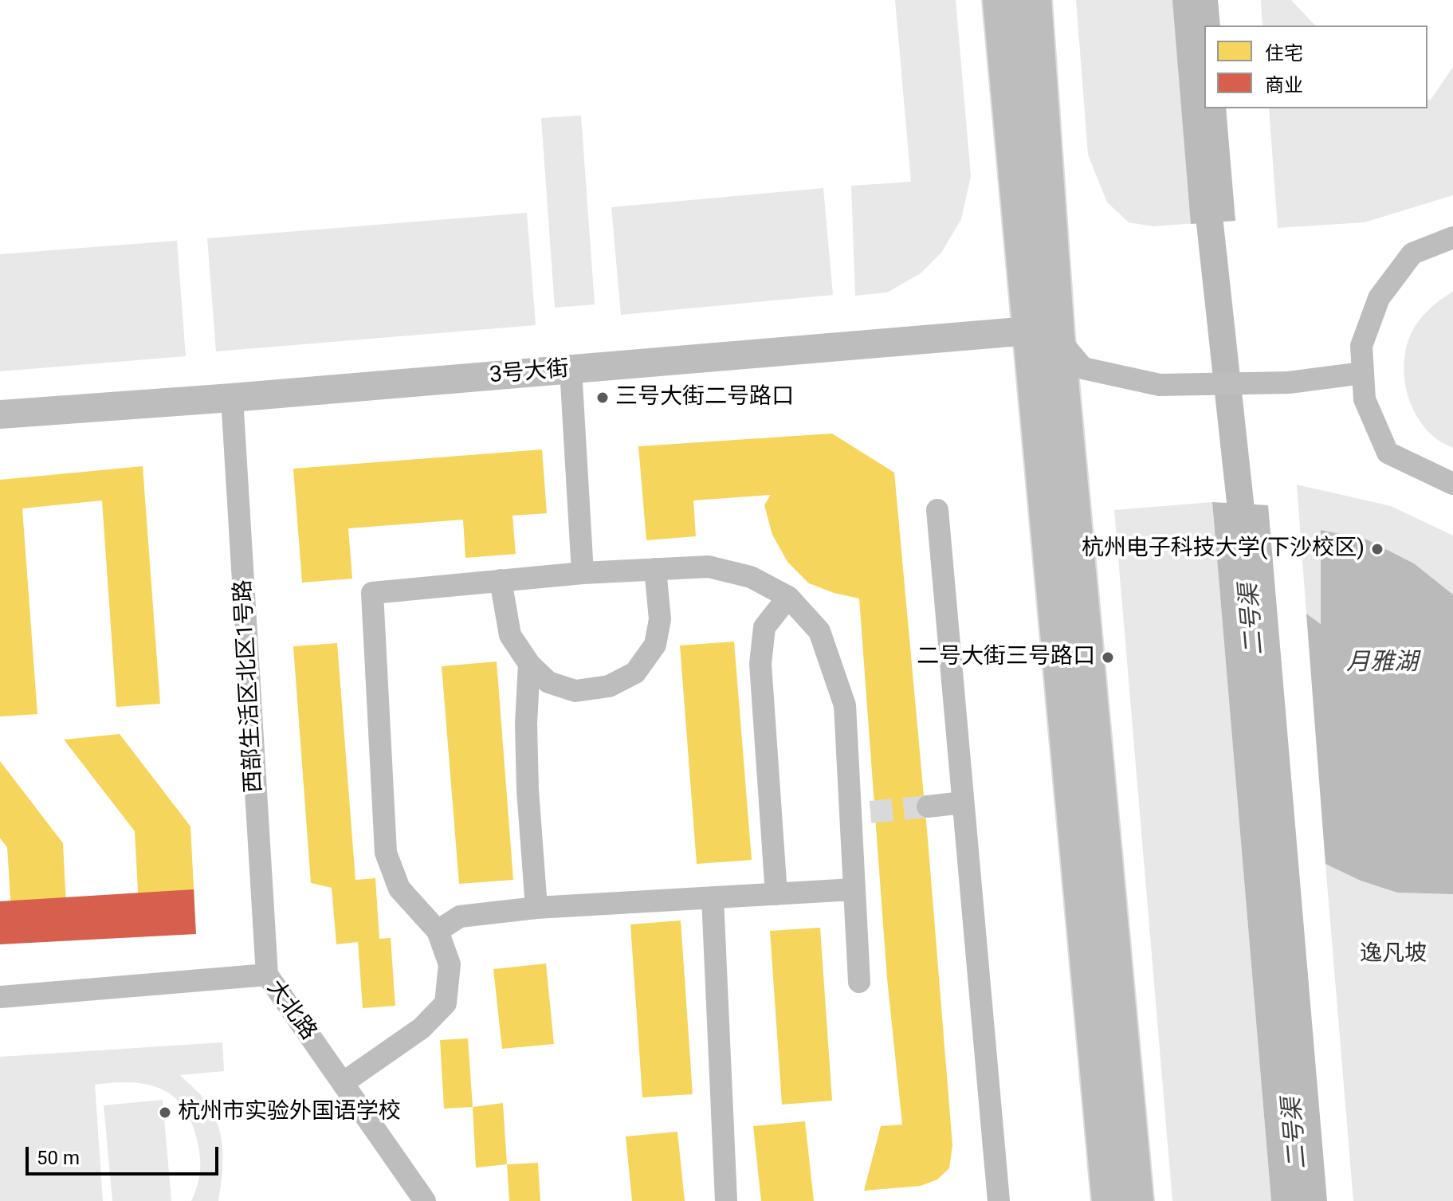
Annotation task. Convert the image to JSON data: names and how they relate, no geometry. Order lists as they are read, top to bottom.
{
  "streets": {
    "street": ["3号大街", "西部生活区北区1号路", "大北路"]
  },
  "crossings": [
    ["3号大街", "西部生活区北区1号路"],
    ["西部生活区北区1号路", "大北路"]
  ],
  "water": ["二号渠", "月雅湖"],
  "parks": ["逸凡坡"],
  "places": [
    "三号大街二号路口",
    "杭州电子科技大学(下沙校区)",
    "二号大街三号路口",
    "杭州市实验外国语学校"
  ],
  "legend": ["住宅", "商业"],
  "scale_bar": "50 m"
}
